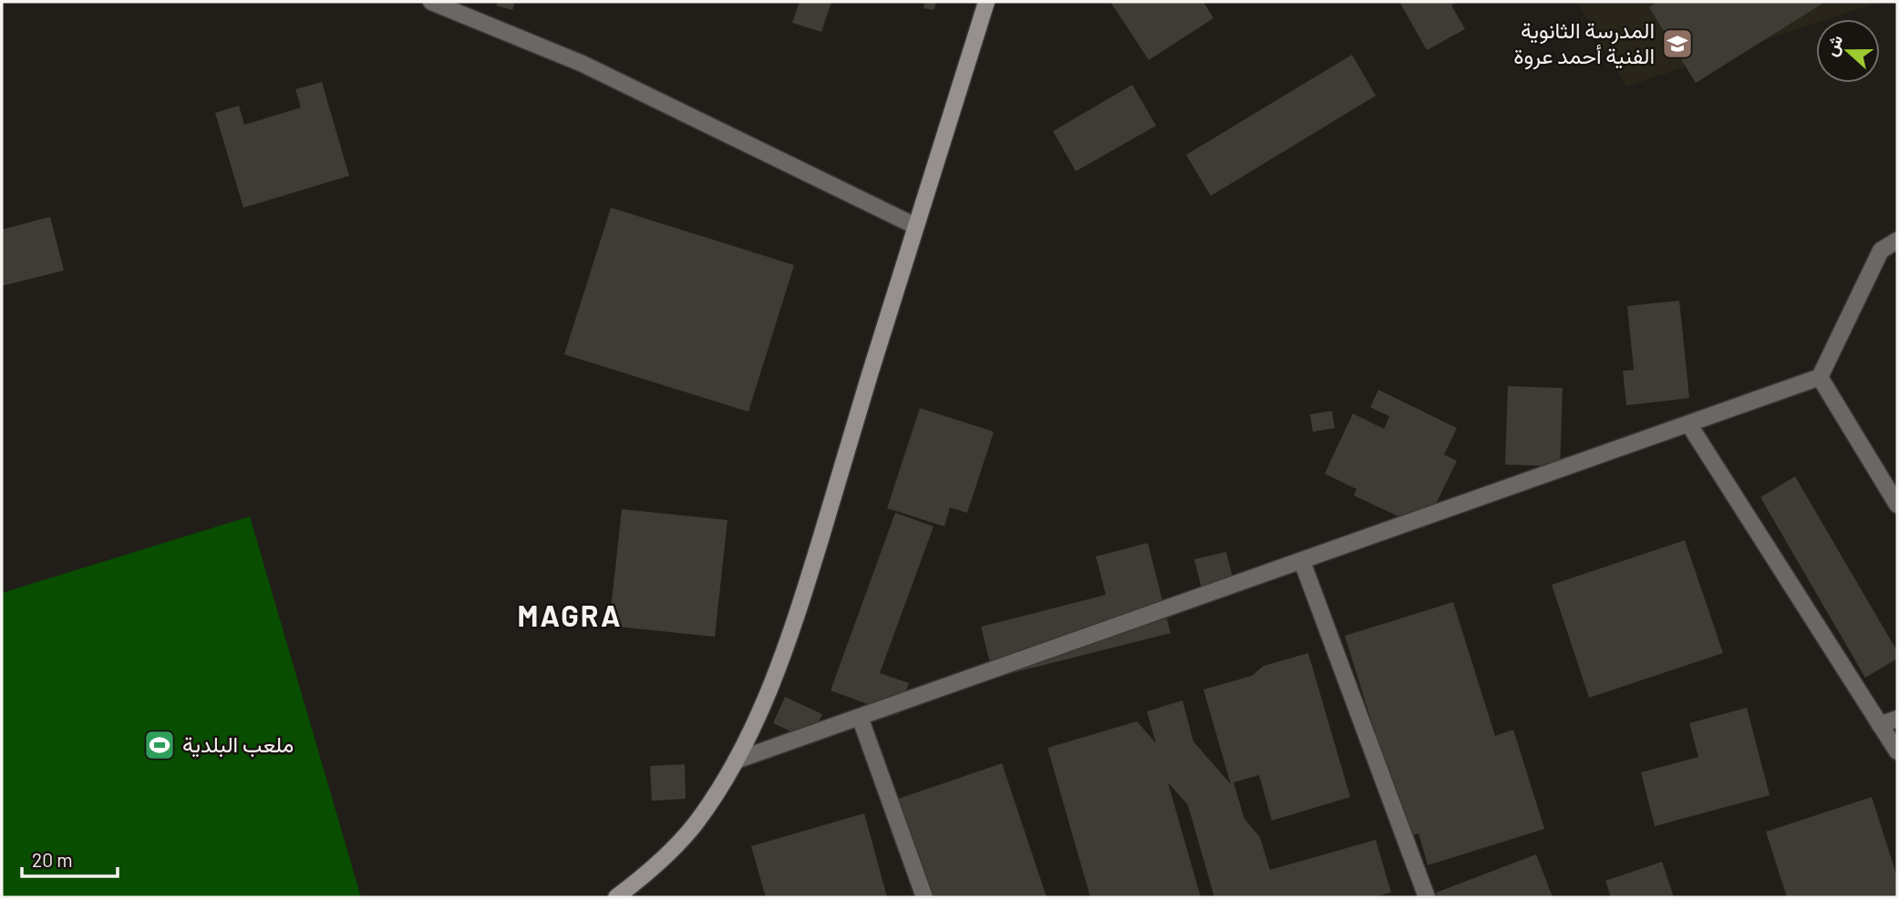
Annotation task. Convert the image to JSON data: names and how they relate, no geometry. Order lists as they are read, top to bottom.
{
  "districts": ["MAGRA"],
  "places": {
    "school or university": ["المدرسة الثانوية الفنية أحمد عروة"],
    "sports": ["ملعب البلدية"]
  },
  "scale_bar": "20 m",
  "north": "left"
}
